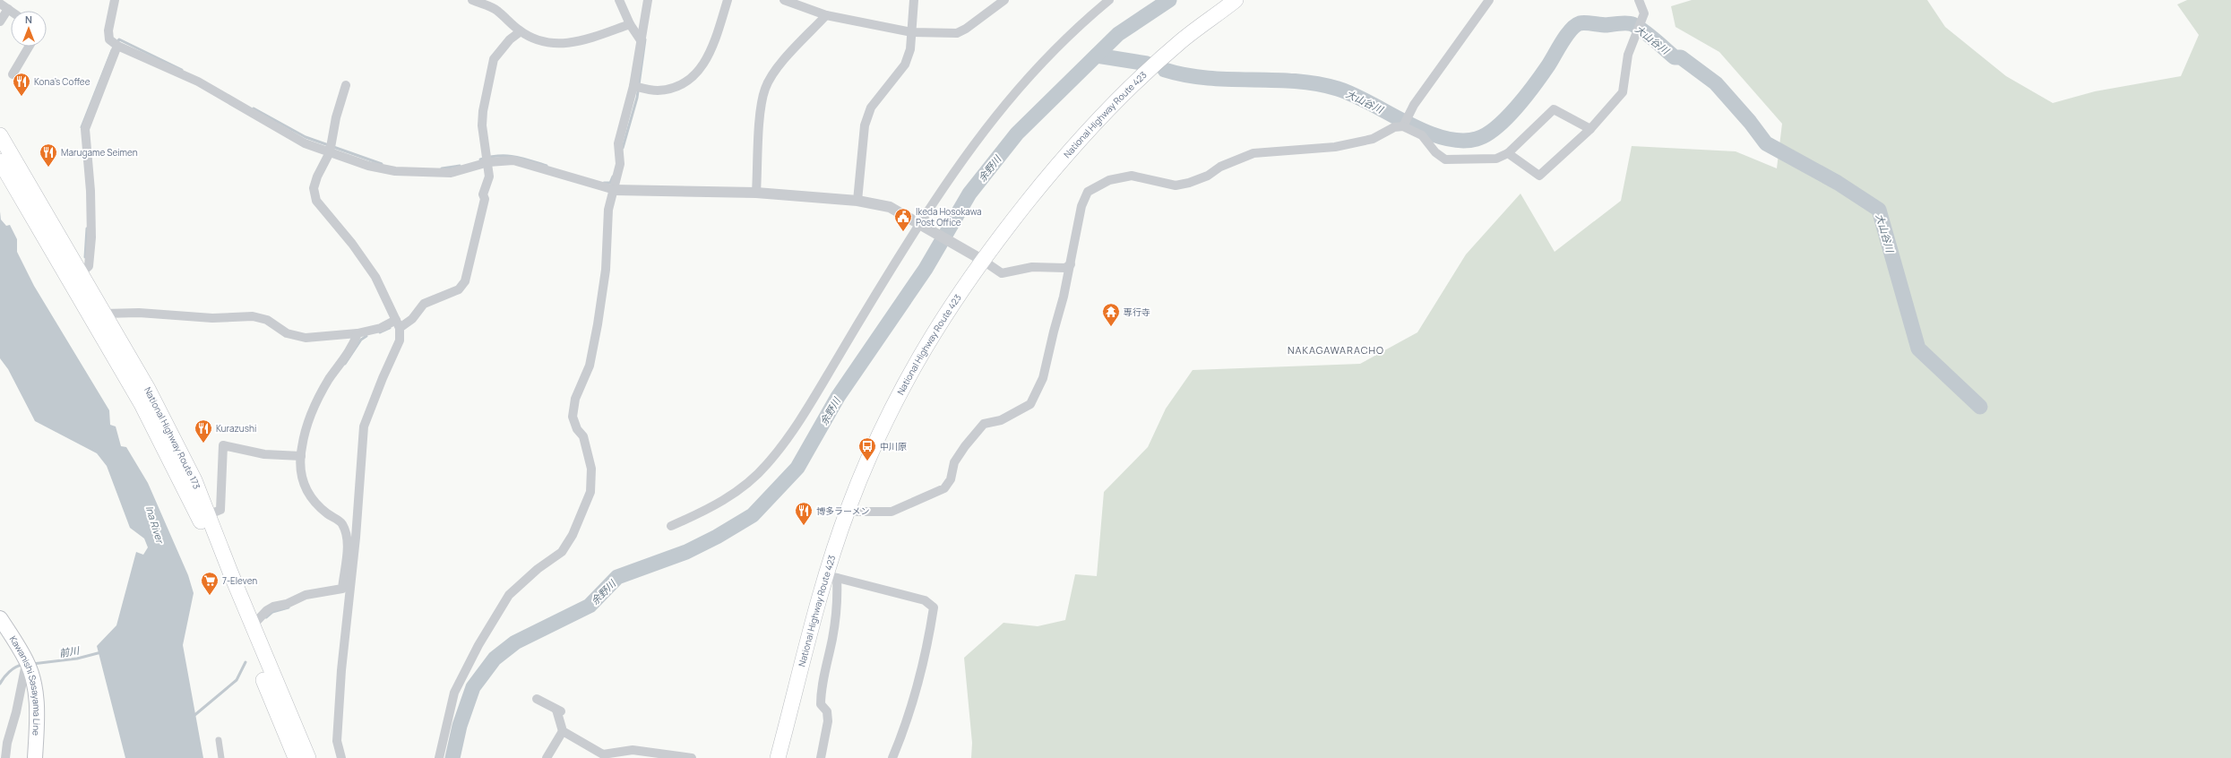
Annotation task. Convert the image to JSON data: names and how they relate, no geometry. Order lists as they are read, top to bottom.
{
  "streets": {
    "highway": ["National Highway Route 423", "National Highway Route 173"],
    "main road": ["Kawanishi Sasayama Line"]
  },
  "districts": ["NAKAGAWARACHO"],
  "water": [
    "大山谷川",
    "余野川",
    "Ina River",
    "前川"
  ],
  "places": {
    "restaurant": [
      "Kona's Coffee",
      "Marugame Seimen",
      "Kurazushi",
      "博多ラーメン"
    ],
    "public building": ["Ikeda Hosokawa Post Office"],
    "temple": ["専行寺"],
    "bus stop": ["中川原"],
    "supermarket": ["7-Eleven"]
  },
  "north": "top"
}
